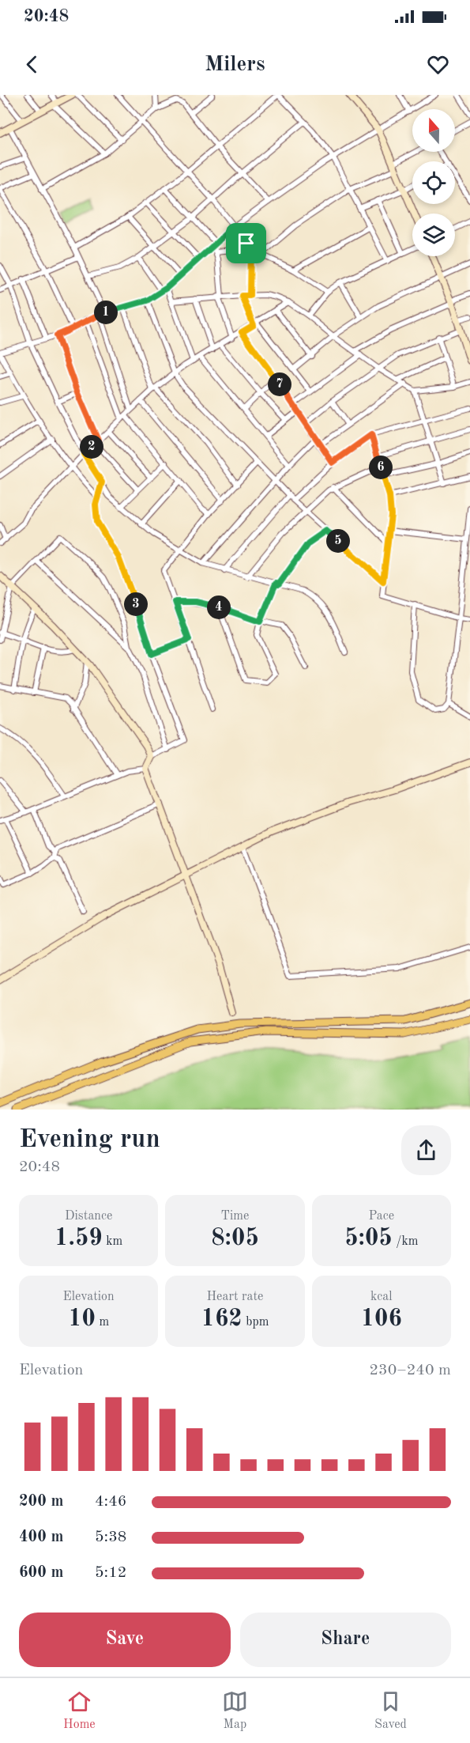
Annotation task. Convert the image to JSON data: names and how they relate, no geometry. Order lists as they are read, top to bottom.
{
  "north": "top",
  "page": {
    "status": "20:48",
    "header": "Milers",
    "pins": [
      "1",
      "7",
      "2",
      "6",
      "5",
      "3",
      "4"
    ],
    "heading": ["Evening run", "20:48"],
    "stats": [
      ["Distance", "1.59 km"],
      ["Time", "8:05"],
      ["Pace", "5:05 /km"],
      ["Elevation", "10 m"],
      ["Heart rate", "162 bpm"],
      ["kcal", "106"]
    ],
    "chart": ["Elevation", "230–240 m"],
    "list": [
      {
        "name": "200 m",
        "note": "4:46"
      },
      {
        "name": "400 m",
        "note": "5:38"
      },
      {
        "name": "600 m",
        "note": "5:12"
      }
    ],
    "buttons": ["Save", "Share"],
    "tabs": ["Home", "Map", "Saved"]
  }
}
